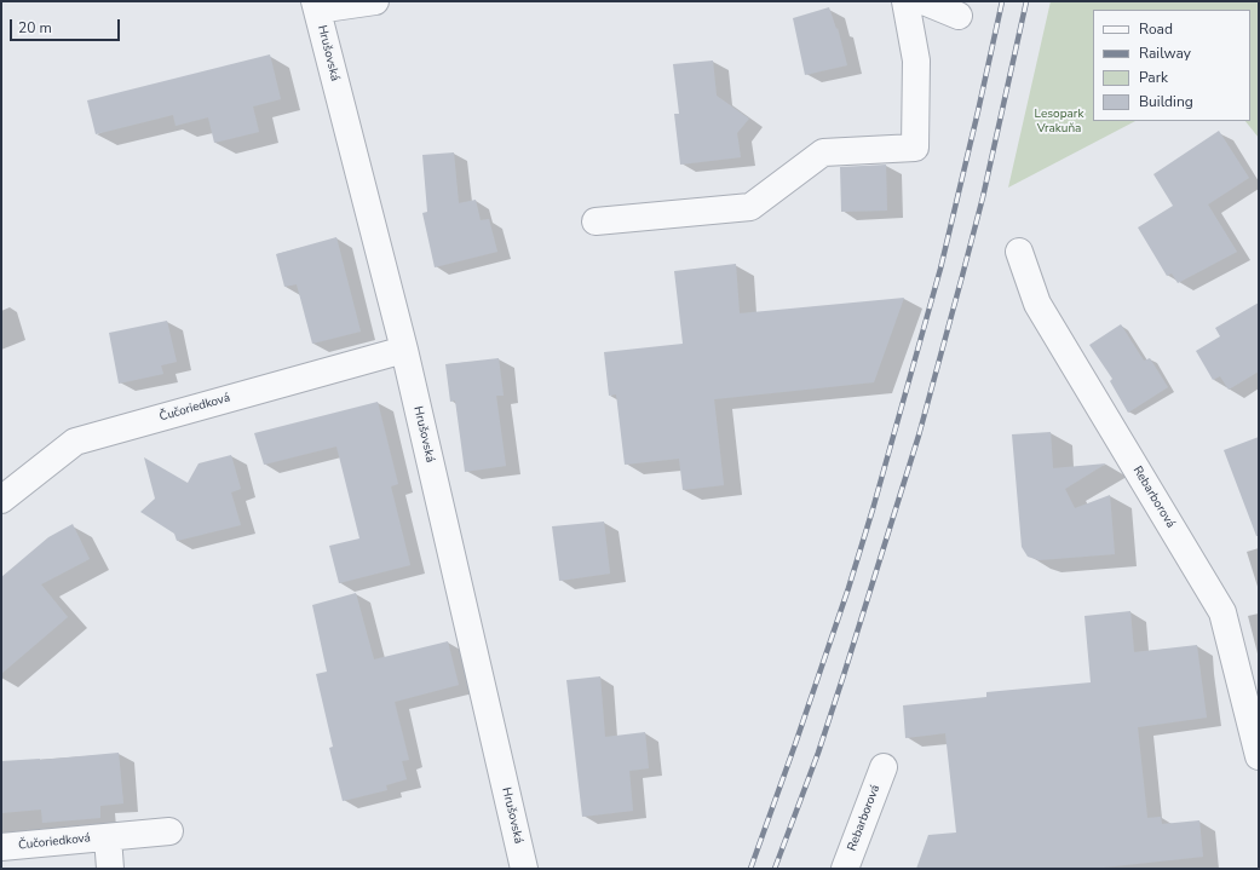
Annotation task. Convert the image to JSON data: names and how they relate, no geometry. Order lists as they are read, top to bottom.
{
  "streets": {
    "street": ["Hrušovská", "Čučoriedková", "Rebarborová"]
  },
  "crossings": [
    ["Hrušovská", "Čučoriedková"]
  ],
  "parks": ["Lesopark Vrakuňa"],
  "legend": [
    "Road",
    "Railway",
    "Park",
    "Building"
  ],
  "scale_bar": "20 m"
}
